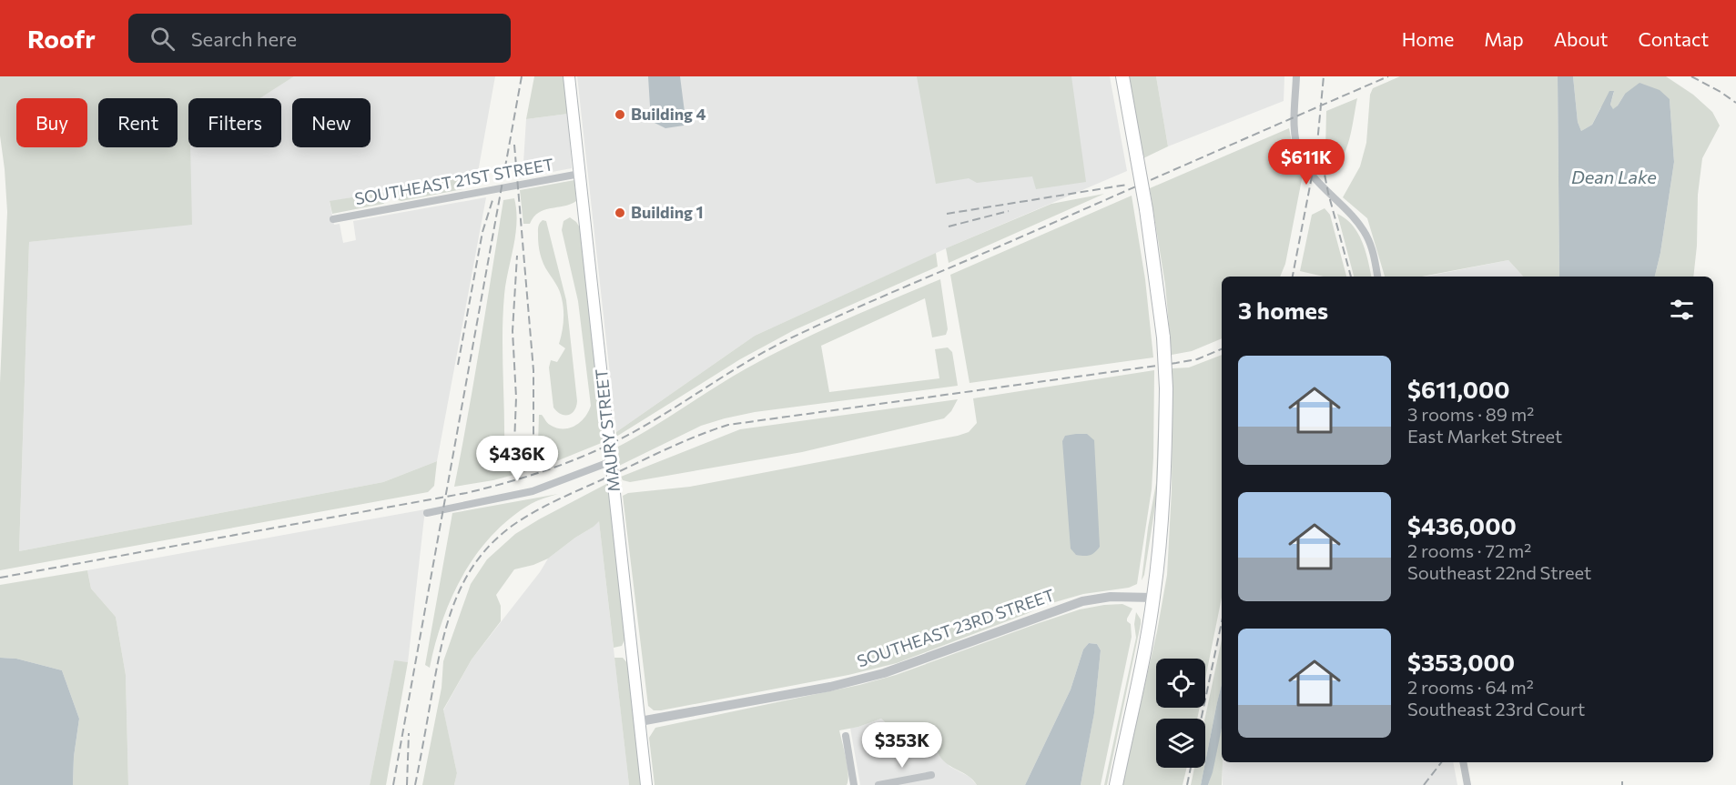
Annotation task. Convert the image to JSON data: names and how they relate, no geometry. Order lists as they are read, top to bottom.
{
  "streets": {
    "main road": ["MAURY STREET"],
    "street": ["SOUTHEAST 21ST STREET", "SOUTHEAST 23RD STREET"]
  },
  "crossings": [
    ["SOUTHEAST 21ST STREET", "MAURY STREET"],
    ["MAURY STREET", "SOUTHEAST 23RD STREET"]
  ],
  "water": ["Dean Lake"],
  "places": ["Building 4", "Building 1"],
  "page": {
    "header": "Roofr",
    "search": "Search here",
    "nav": [
      "Home",
      "Map",
      "About",
      "Contact"
    ],
    "chip": [
      "Buy",
      "Rent",
      "Filters",
      "New"
    ],
    "price": ["$611K", "$436K", "$353K"],
    "heading": "3 homes",
    "list": [
      {
        "name": "$611,000",
        "note": "3 rooms · 89 m² · East Market Street"
      },
      {
        "name": "$436,000",
        "note": "2 rooms · 72 m² · Southeast 22nd Street"
      },
      {
        "name": "$353,000",
        "note": "2 rooms · 64 m² · Southeast 23rd Court"
      }
    ]
  }
}
